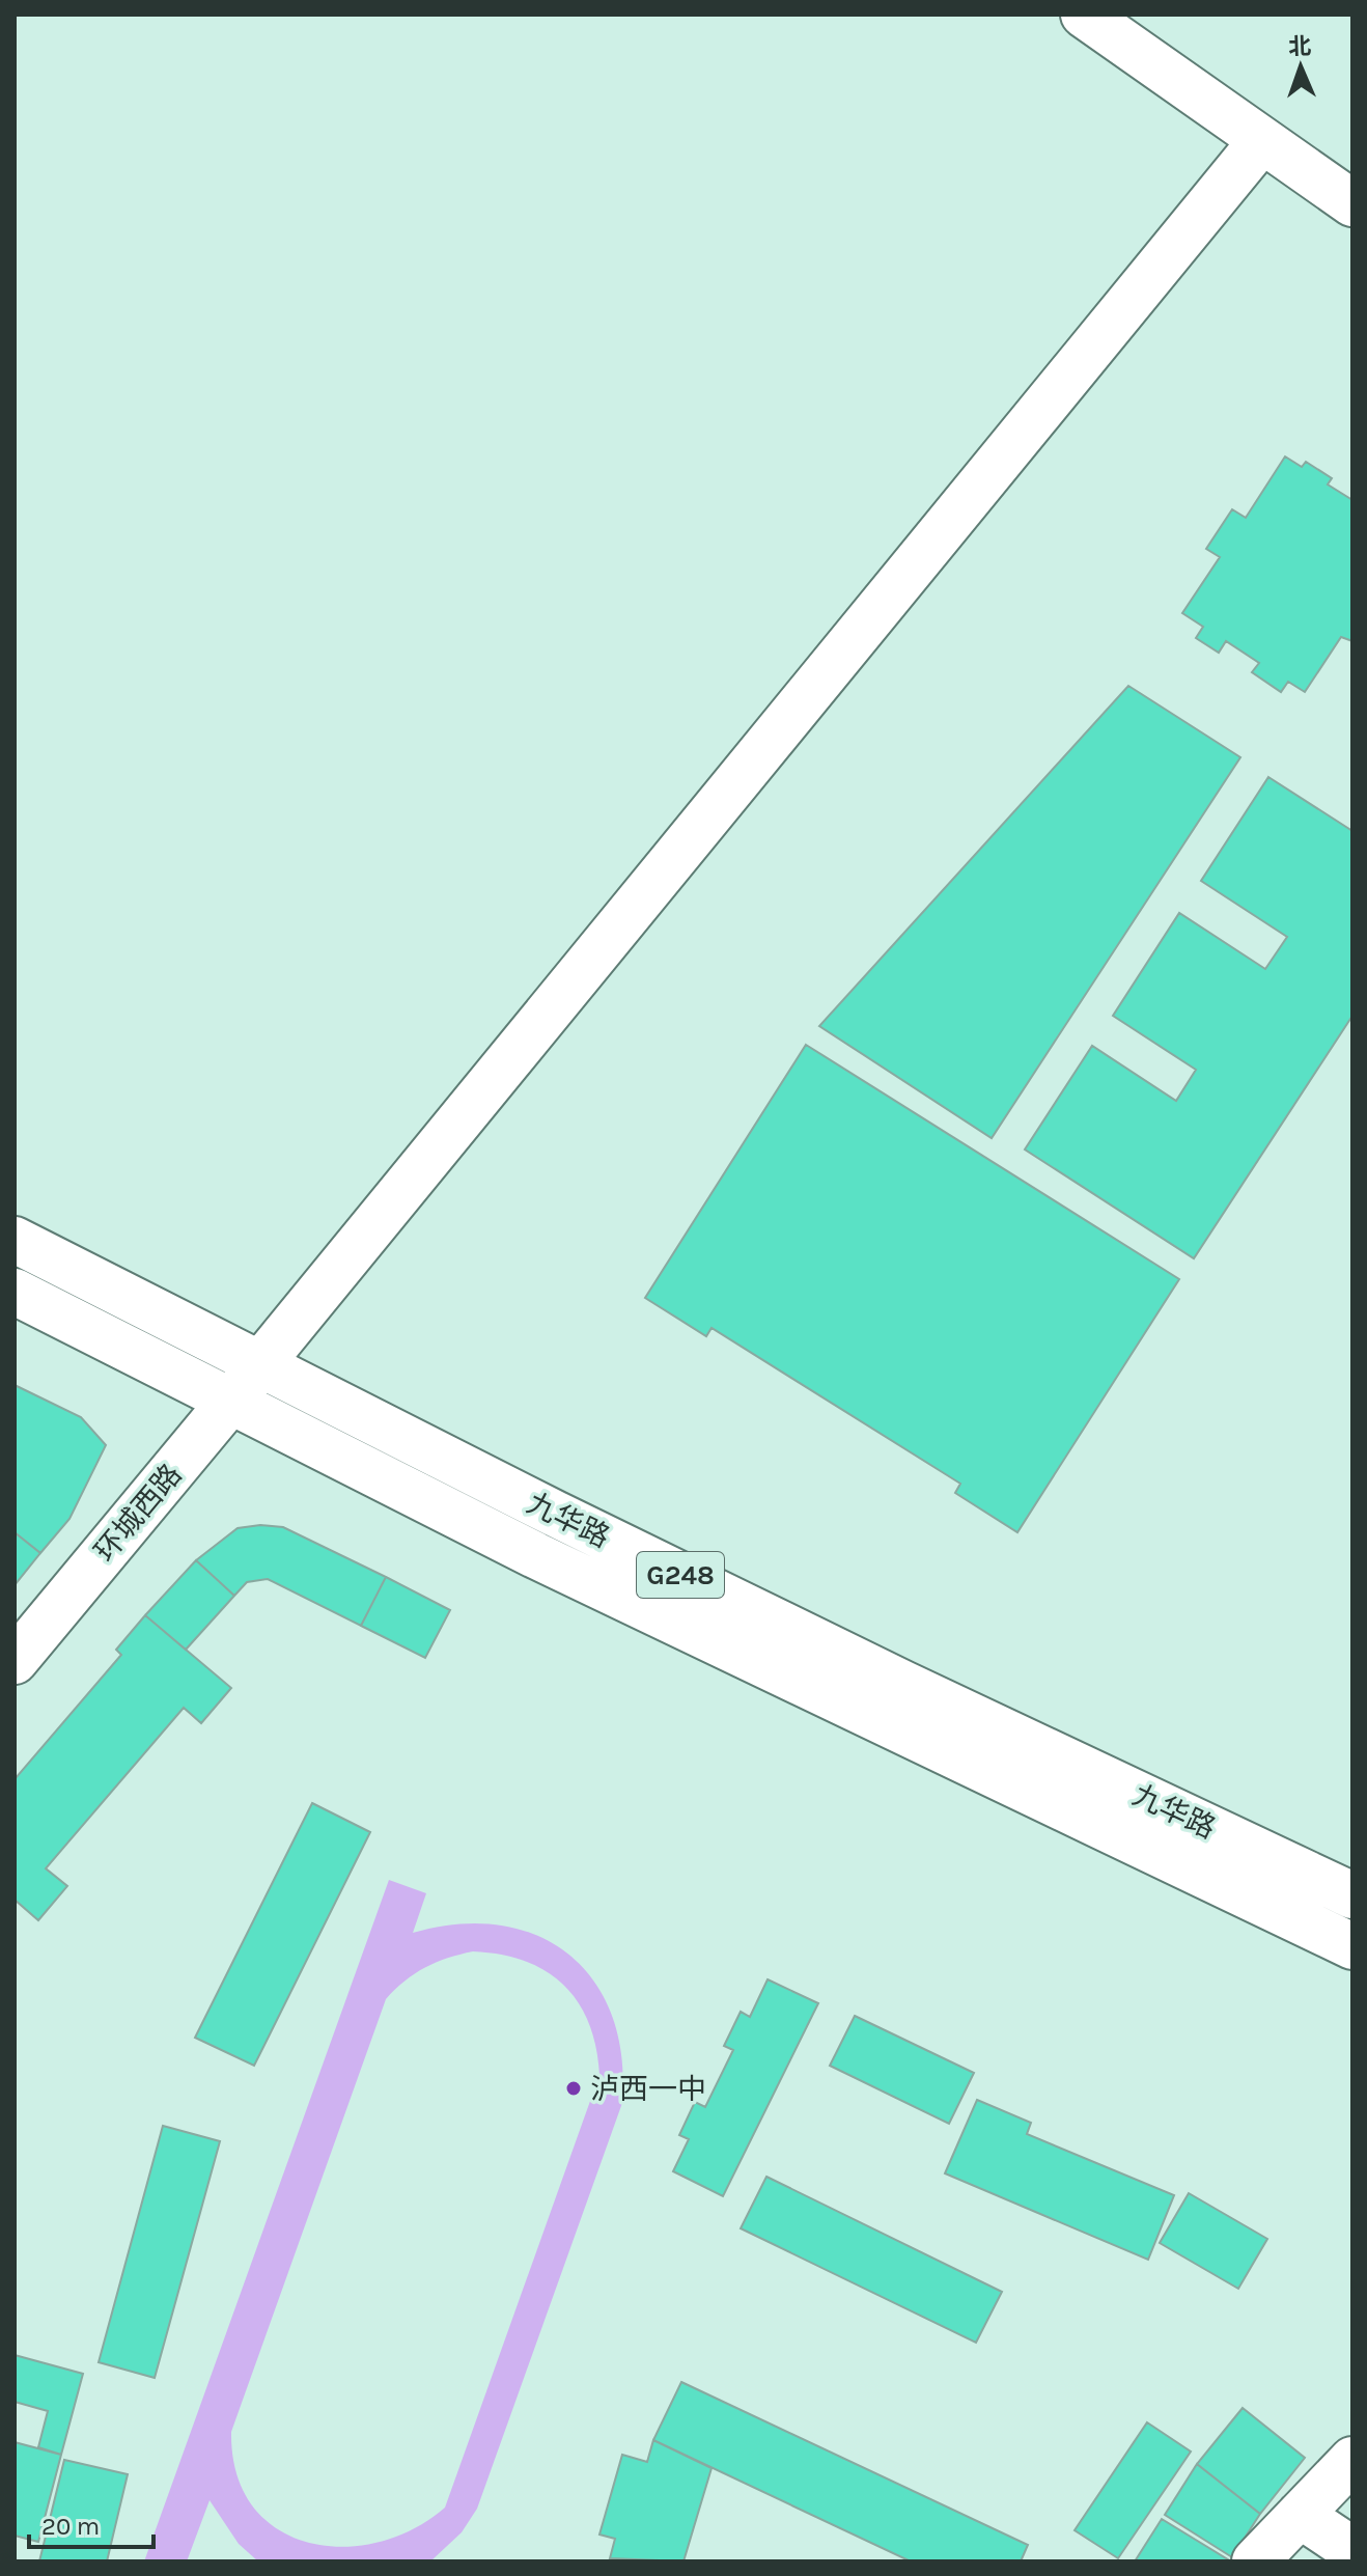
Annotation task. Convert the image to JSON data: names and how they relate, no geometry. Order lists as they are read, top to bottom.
{
  "streets": {
    "main road": ["环城西路", "九华路", "G248"]
  },
  "crossings": [
    ["环城西路", "九华路"]
  ],
  "places": ["泸西一中"],
  "scale_bar": "20 m",
  "north": "top"
}
